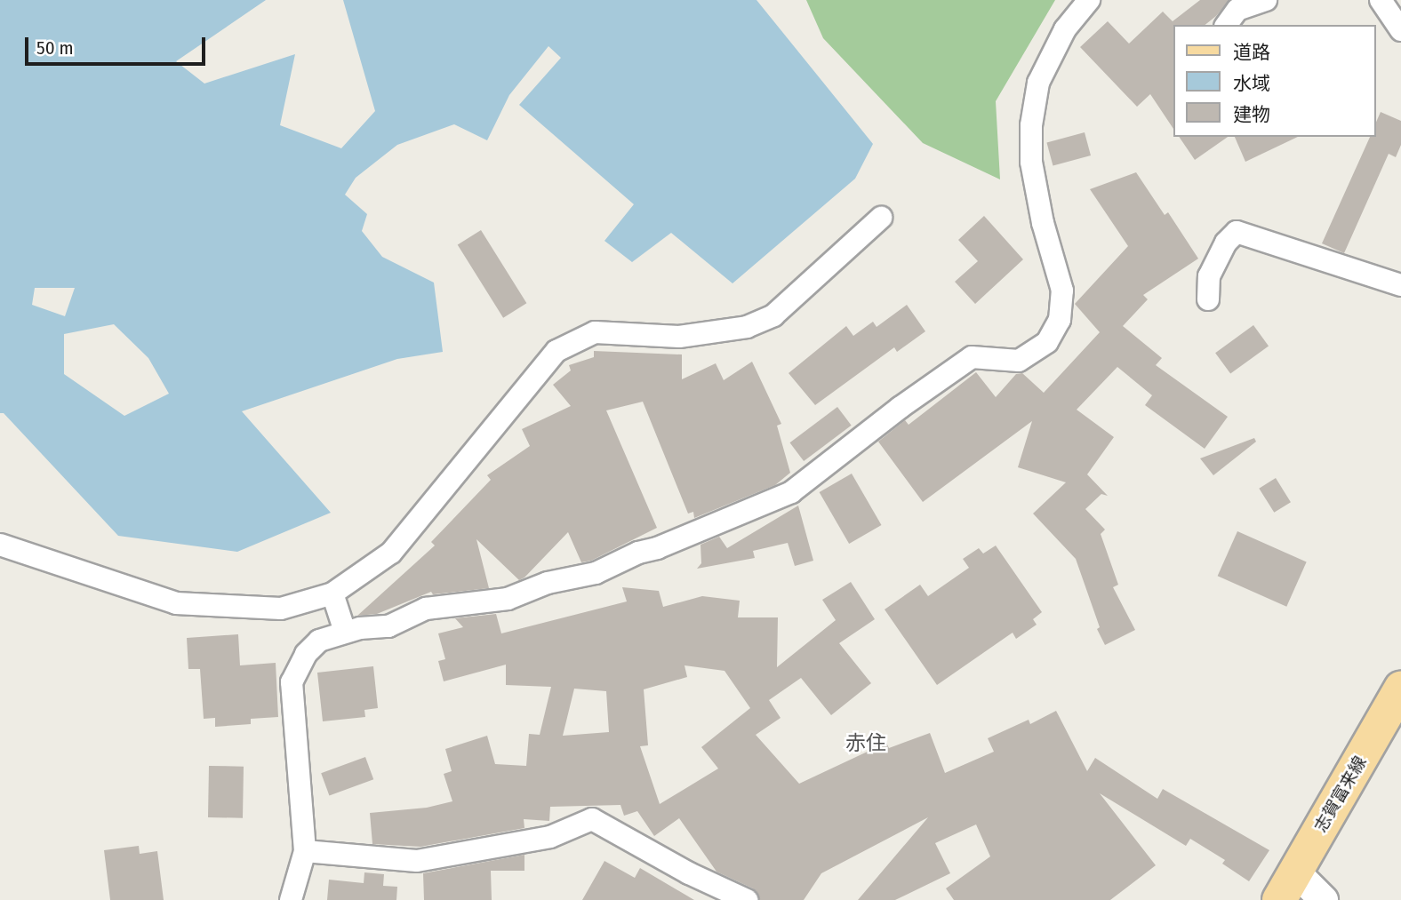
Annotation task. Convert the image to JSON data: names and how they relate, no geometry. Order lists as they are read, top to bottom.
{
  "streets": {
    "main road": ["志賀富来線"]
  },
  "districts": ["赤住"],
  "legend": ["道路", "水域", "建物"],
  "scale_bar": "50 m"
}
